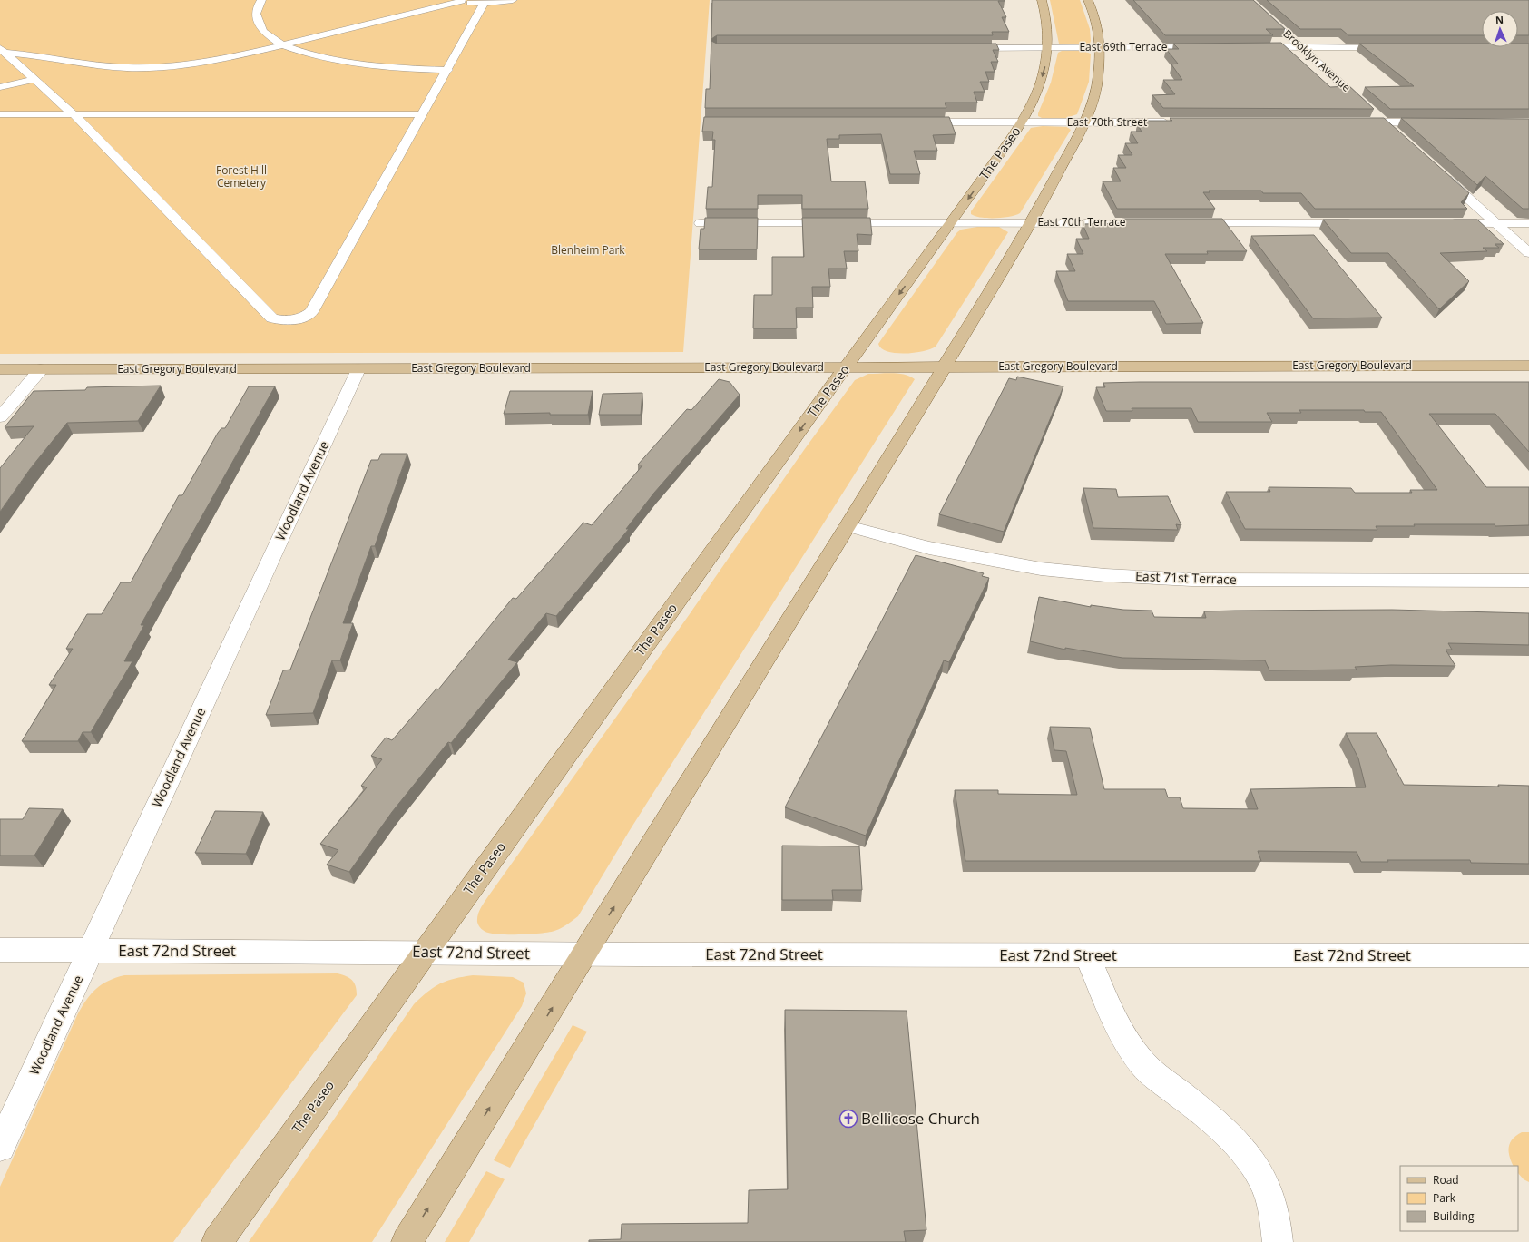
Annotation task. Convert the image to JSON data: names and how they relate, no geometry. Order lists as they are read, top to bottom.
{
  "streets": {
    "main road": ["The Paseo", "East Gregory Boulevard"],
    "street": [
      "East 69th Terrace",
      "Brooklyn Avenue",
      "East 70th Street",
      "East 70th Terrace",
      "Woodland Avenue",
      "East 71st Terrace",
      "East 72nd Street"
    ]
  },
  "crossings": [
    ["East 69th Terrace", "The Paseo"],
    ["East 70th Street", "The Paseo"],
    ["The Paseo", "East 70th Terrace"],
    ["The Paseo", "East Gregory Boulevard"],
    ["The Paseo", "East 72nd Street"],
    ["East Gregory Boulevard", "Woodland Avenue"],
    ["Woodland Avenue", "East 72nd Street"]
  ],
  "parks": ["Forest Hill Cemetery", "Blenheim Park"],
  "places": {
    "church": ["Bellicose Church"]
  },
  "legend": ["Road", "Park", "Building"],
  "north": "top"
}
